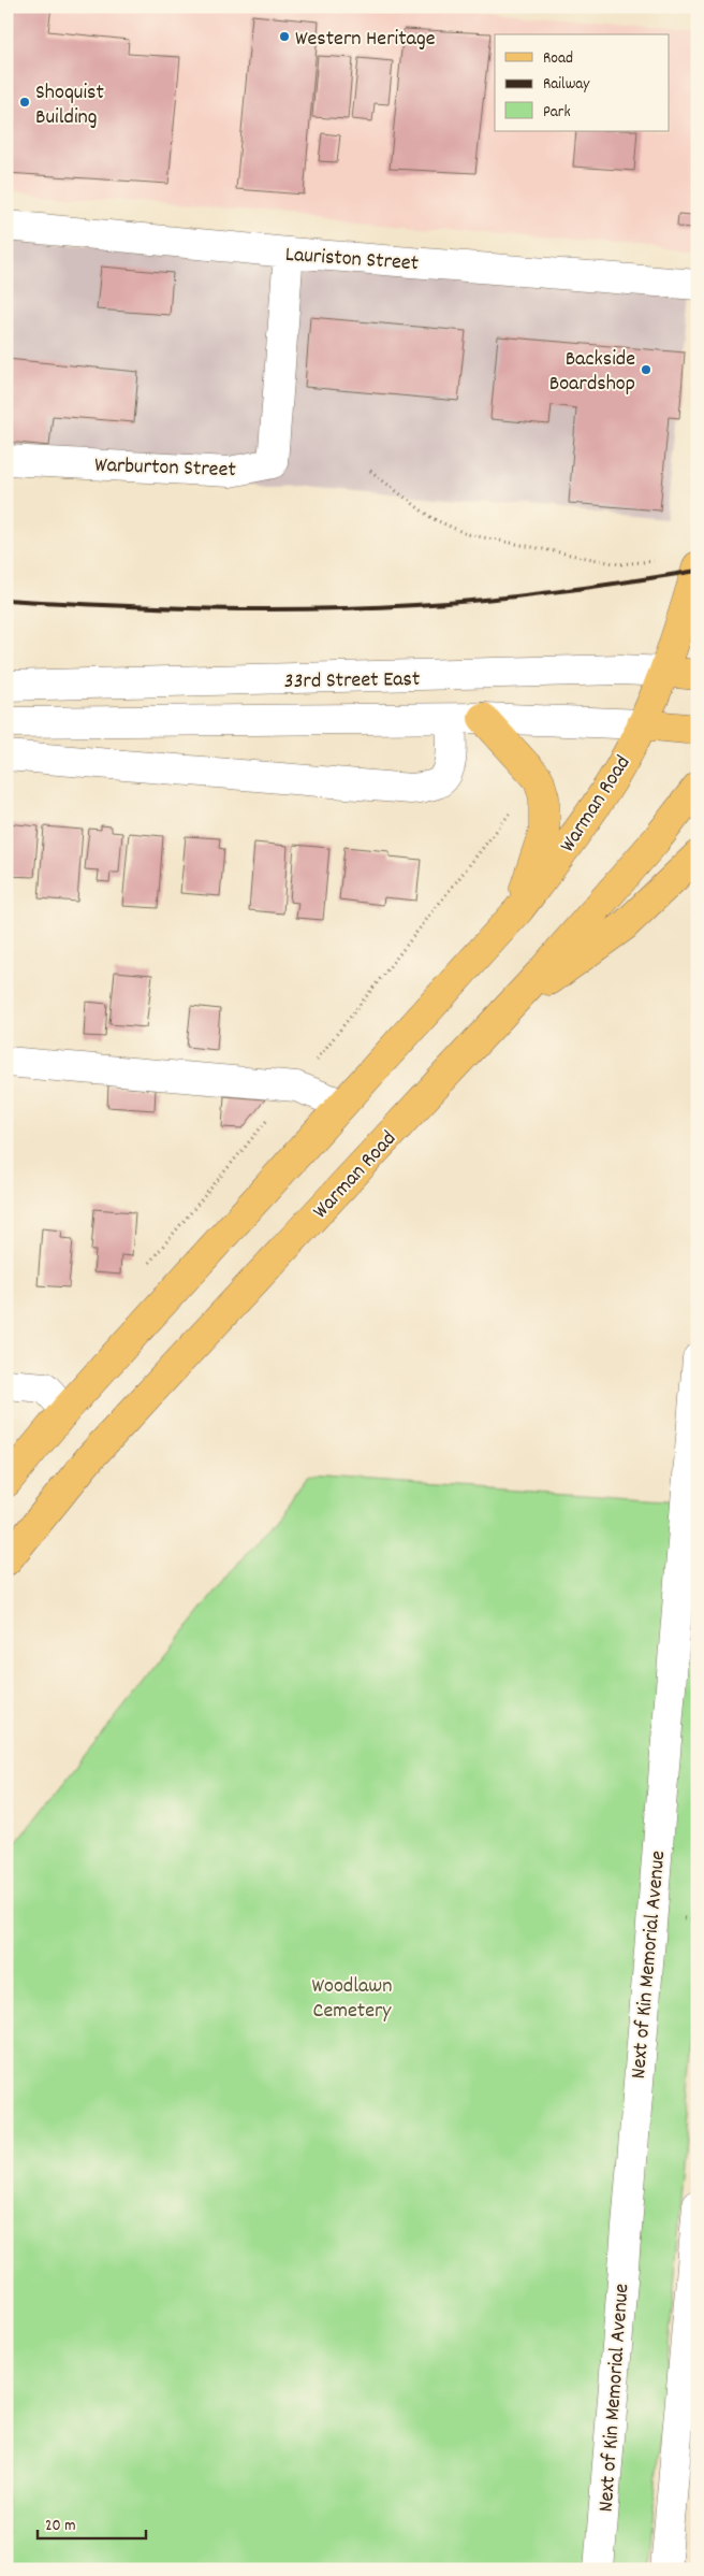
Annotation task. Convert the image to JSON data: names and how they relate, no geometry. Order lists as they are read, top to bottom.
{
  "streets": {
    "main road": ["33rd Street East", "Warman Road"],
    "street": ["Lauriston Street", "Warburton Street", "Next of Kin Memorial Avenue"]
  },
  "crossings": [
    ["Lauriston Street", "Warburton Street"],
    ["33rd Street East", "Warman Road"]
  ],
  "parks": ["Woodlawn Cemetery"],
  "places": ["Western Heritage", "Shoquist Building", "Backside Boardshop"],
  "legend": ["Road", "Railway", "Park"],
  "scale_bar": "20 m"
}
